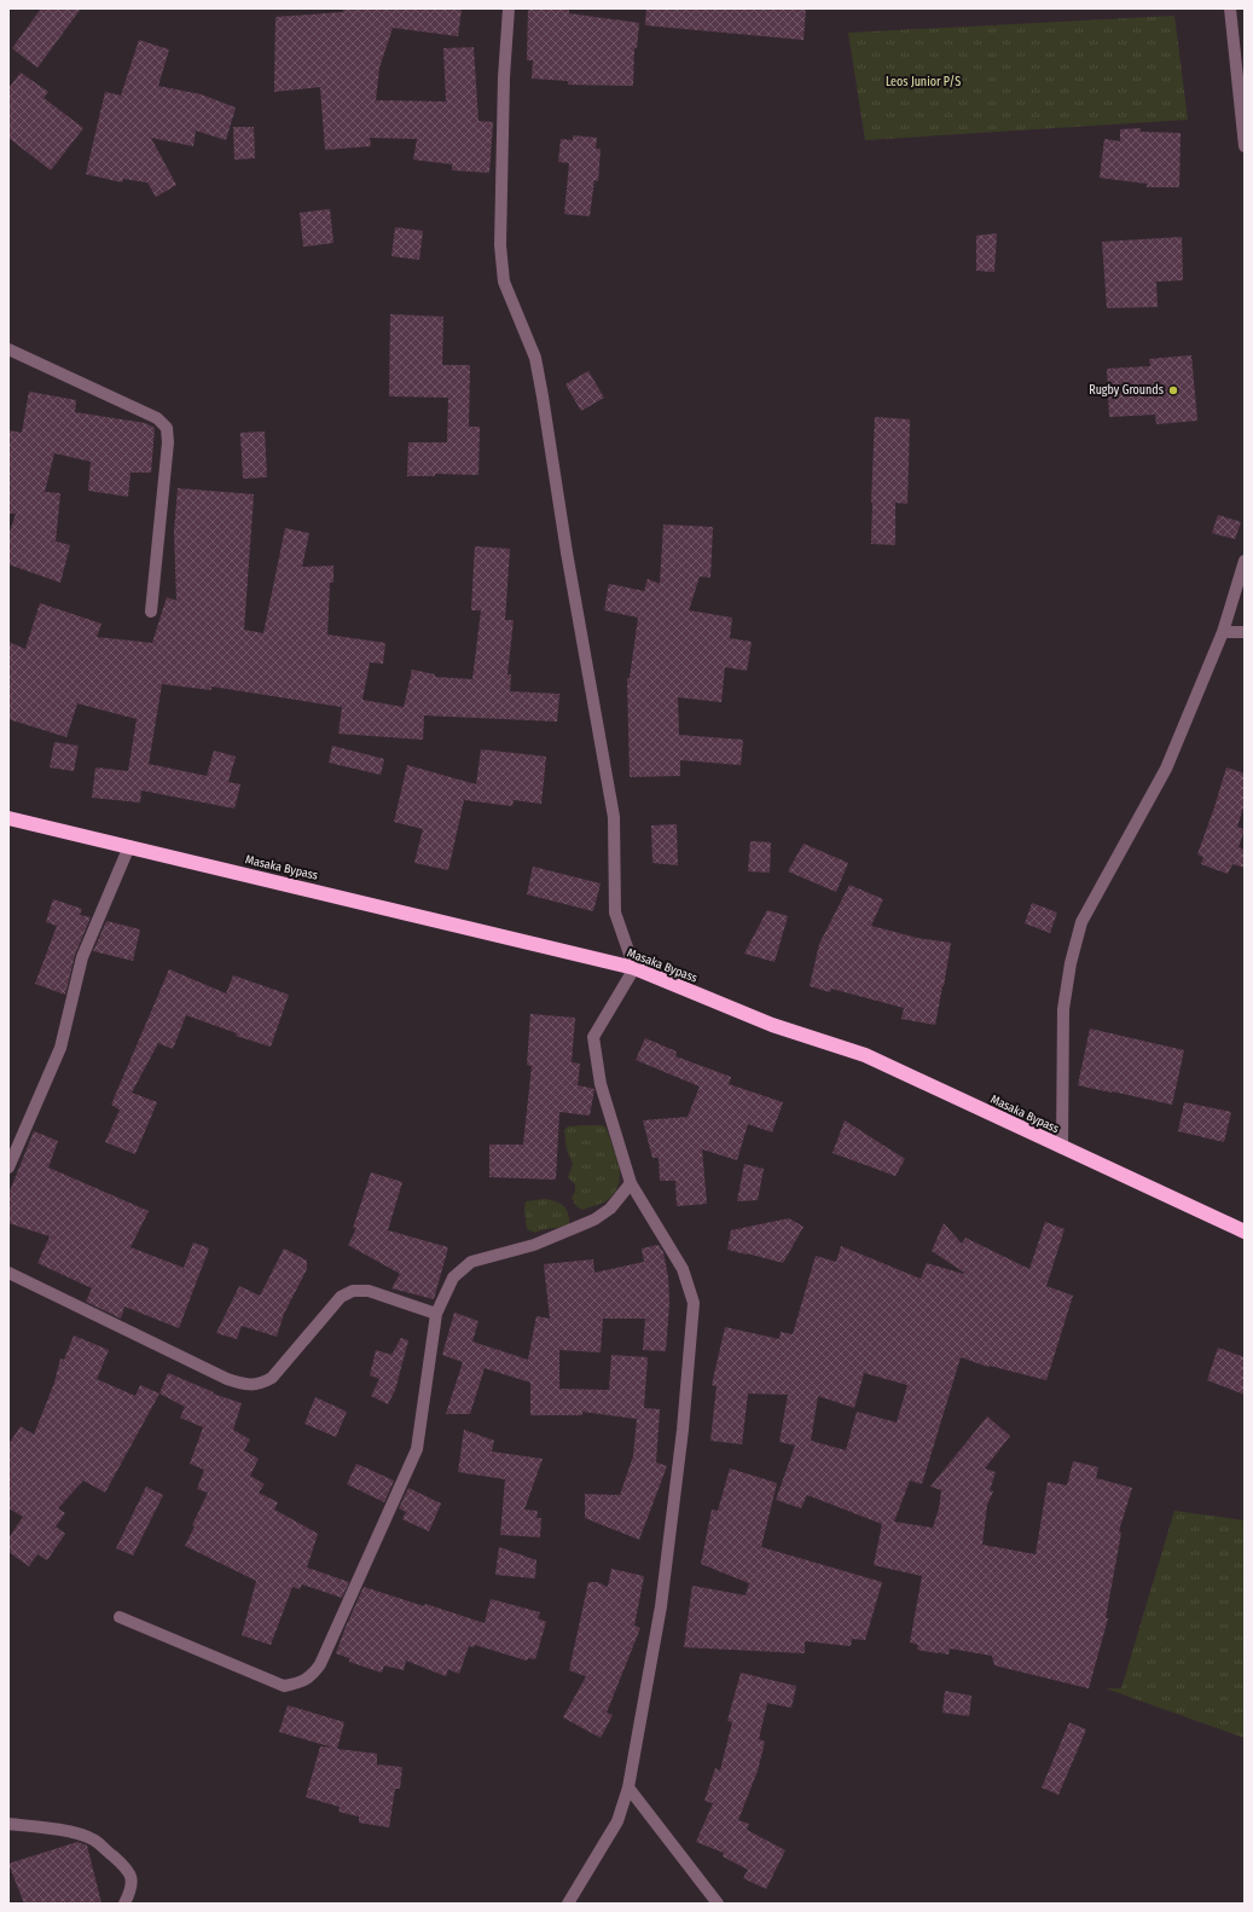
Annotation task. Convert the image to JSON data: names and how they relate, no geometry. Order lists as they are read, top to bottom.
{
  "streets": {
    "highway": ["Masaka Bypass"]
  },
  "parks": ["Leos Junior P/S"],
  "places": ["Rugby Grounds"]
}
